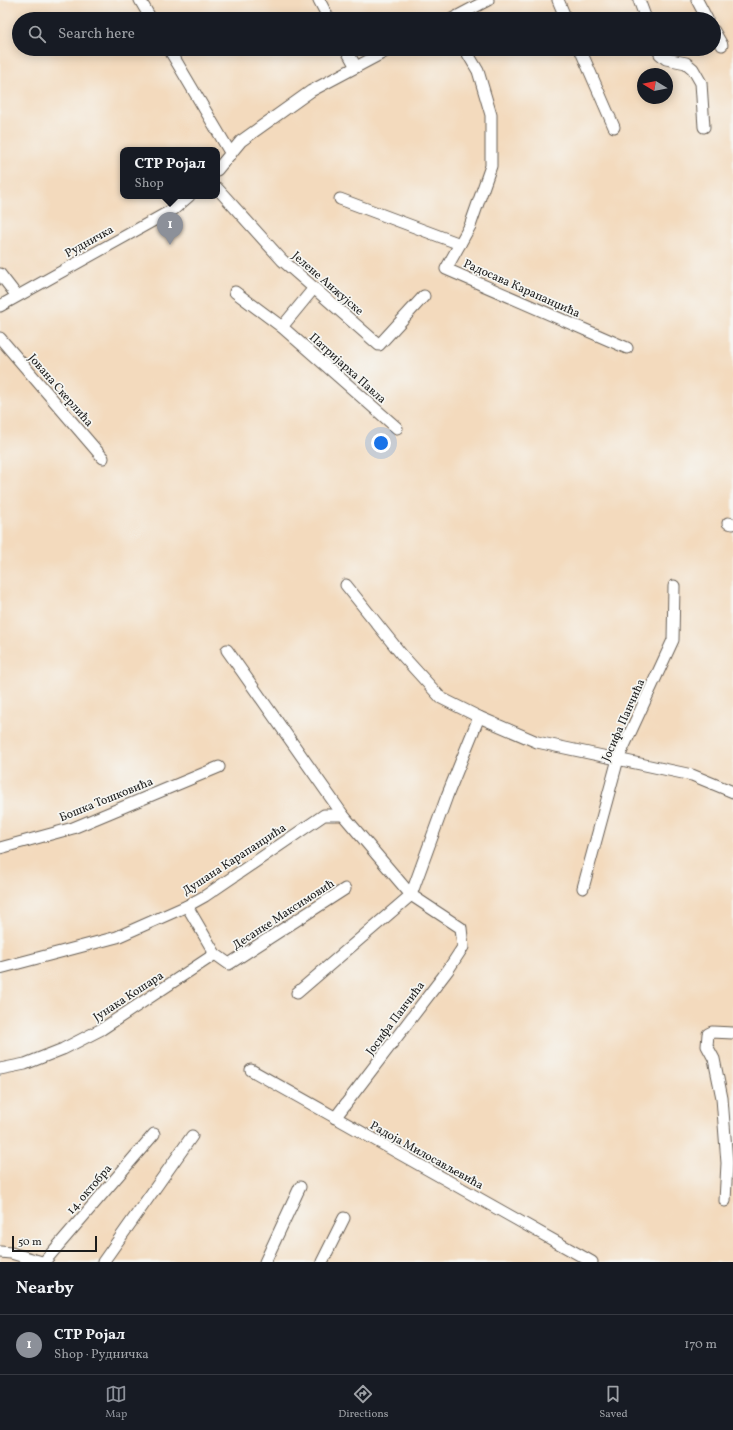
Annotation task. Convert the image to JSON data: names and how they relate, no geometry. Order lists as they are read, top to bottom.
{
  "streets": {
    "street": [
      "Рудничка",
      "Јелене Анжујске",
      "Радосава Карапанџића",
      "Патријарха Павла",
      "Јована Скерлића",
      "Јосифа Панчића",
      "Бошка Тошковића",
      "Душана Карапанџића",
      "Десанке Максимовић",
      "Јунака Кошара",
      "Радоја Милосављевића",
      "14. октобра"
    ]
  },
  "crossings": [
    ["Јосифа Панчића", "Радоја Милосављевића"],
    ["Десанке Максимовић", "Јунака Кошара"]
  ],
  "scale_bar": "50 m",
  "north": "left",
  "page": {
    "search": "Search here",
    "popup": ["СТР Ројал", "Shop"],
    "pins": "1",
    "scale": "50 m",
    "heading": "Nearby",
    "list": [
      {
        "mark": "1",
        "name": "СТР Ројал",
        "note": "Shop · Рудничка",
        "value": "170 m"
      }
    ],
    "nav": ["Map", "Directions", "Saved"]
  }
}
